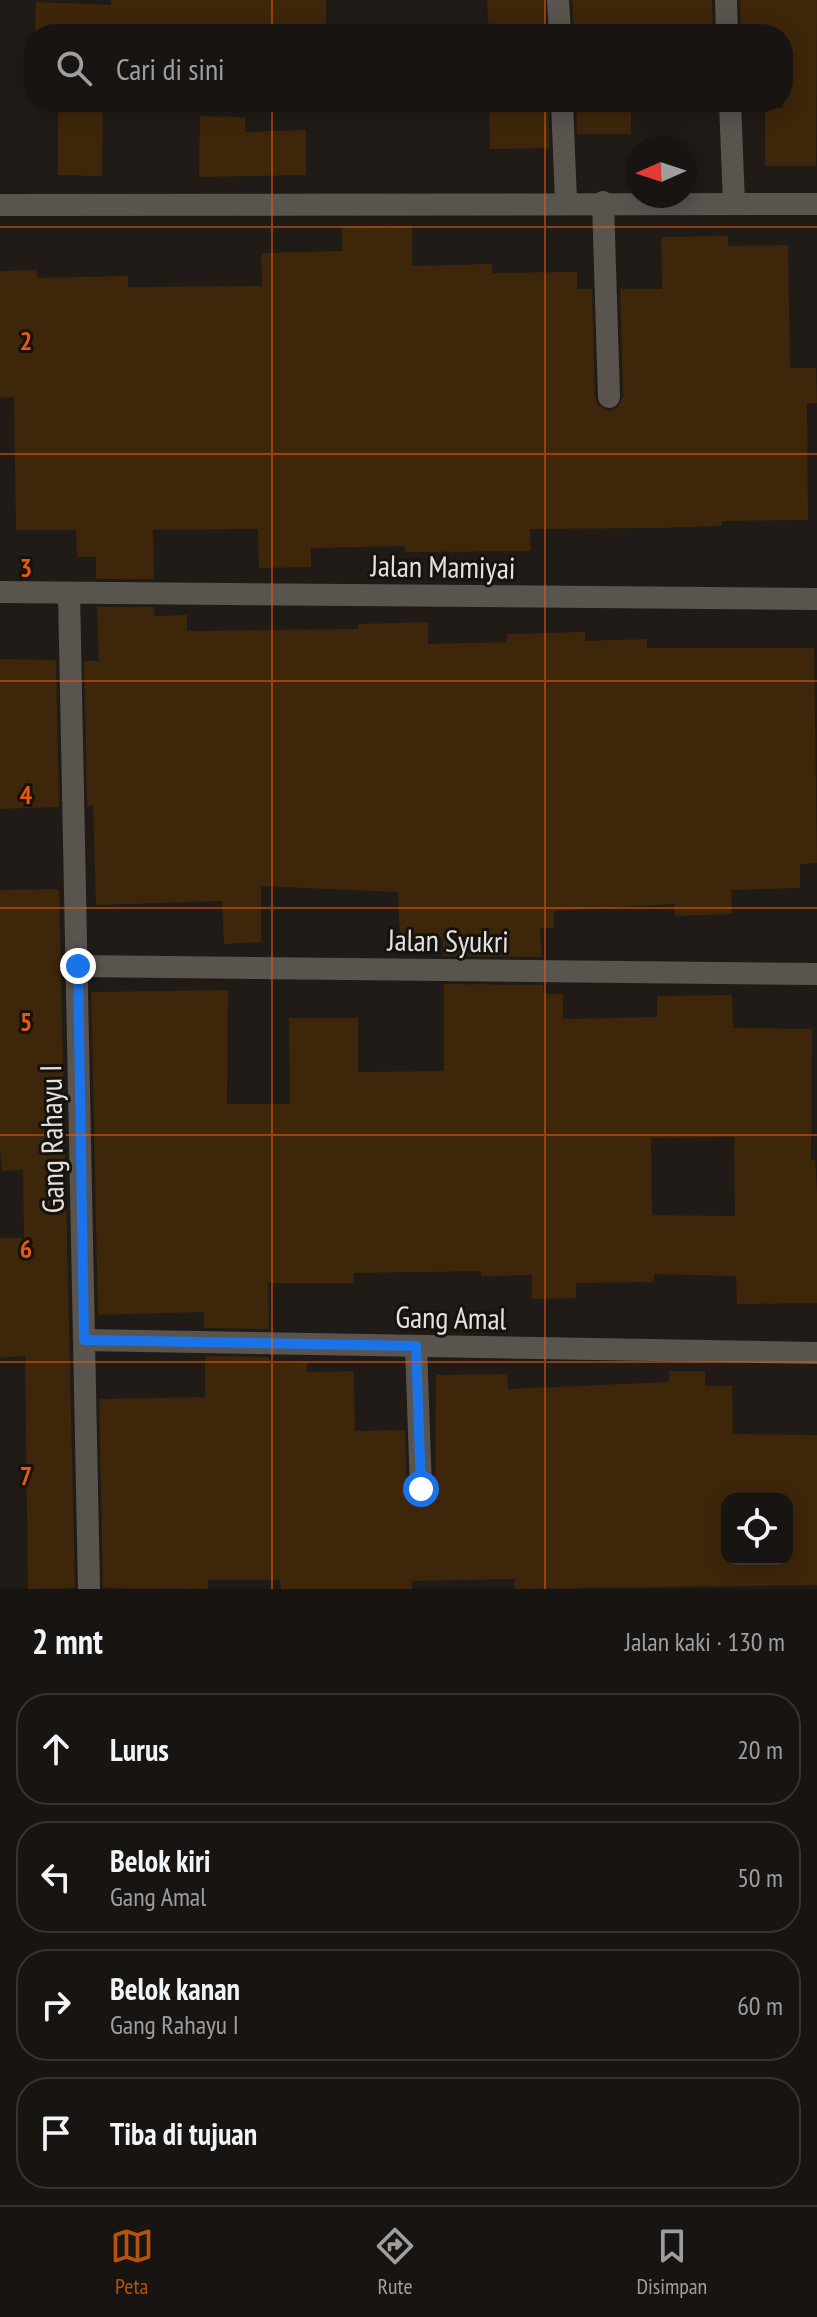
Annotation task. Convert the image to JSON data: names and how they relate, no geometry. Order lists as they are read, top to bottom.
{
  "streets": {
    "street": [
      "Jalan Mamiyai",
      "Jalan Syukri",
      "Gang Rahayu I",
      "Gang Amal"
    ]
  },
  "crossings": [
    ["Jalan Mamiyai", "Gang Rahayu I"],
    ["Jalan Syukri", "Gang Rahayu I"],
    ["Gang Rahayu I", "Gang Amal"]
  ],
  "north": "left",
  "page": {
    "search": "Cari di sini",
    "heading": ["2 mnt", "Jalan kaki · 130 m"],
    "list": [
      ["Lurus", "20 m"],
      ["Belok kiri", "Gang Amal", "50 m"],
      ["Belok kanan", "Gang Rahayu I", "60 m"],
      "Tiba di tujuan"
    ],
    "nav": ["Peta", "Rute", "Disimpan"]
  },
  "grid": {
    "rows": [
      "2",
      "3",
      "4",
      "5",
      "6",
      "7"
    ]
  }
}
